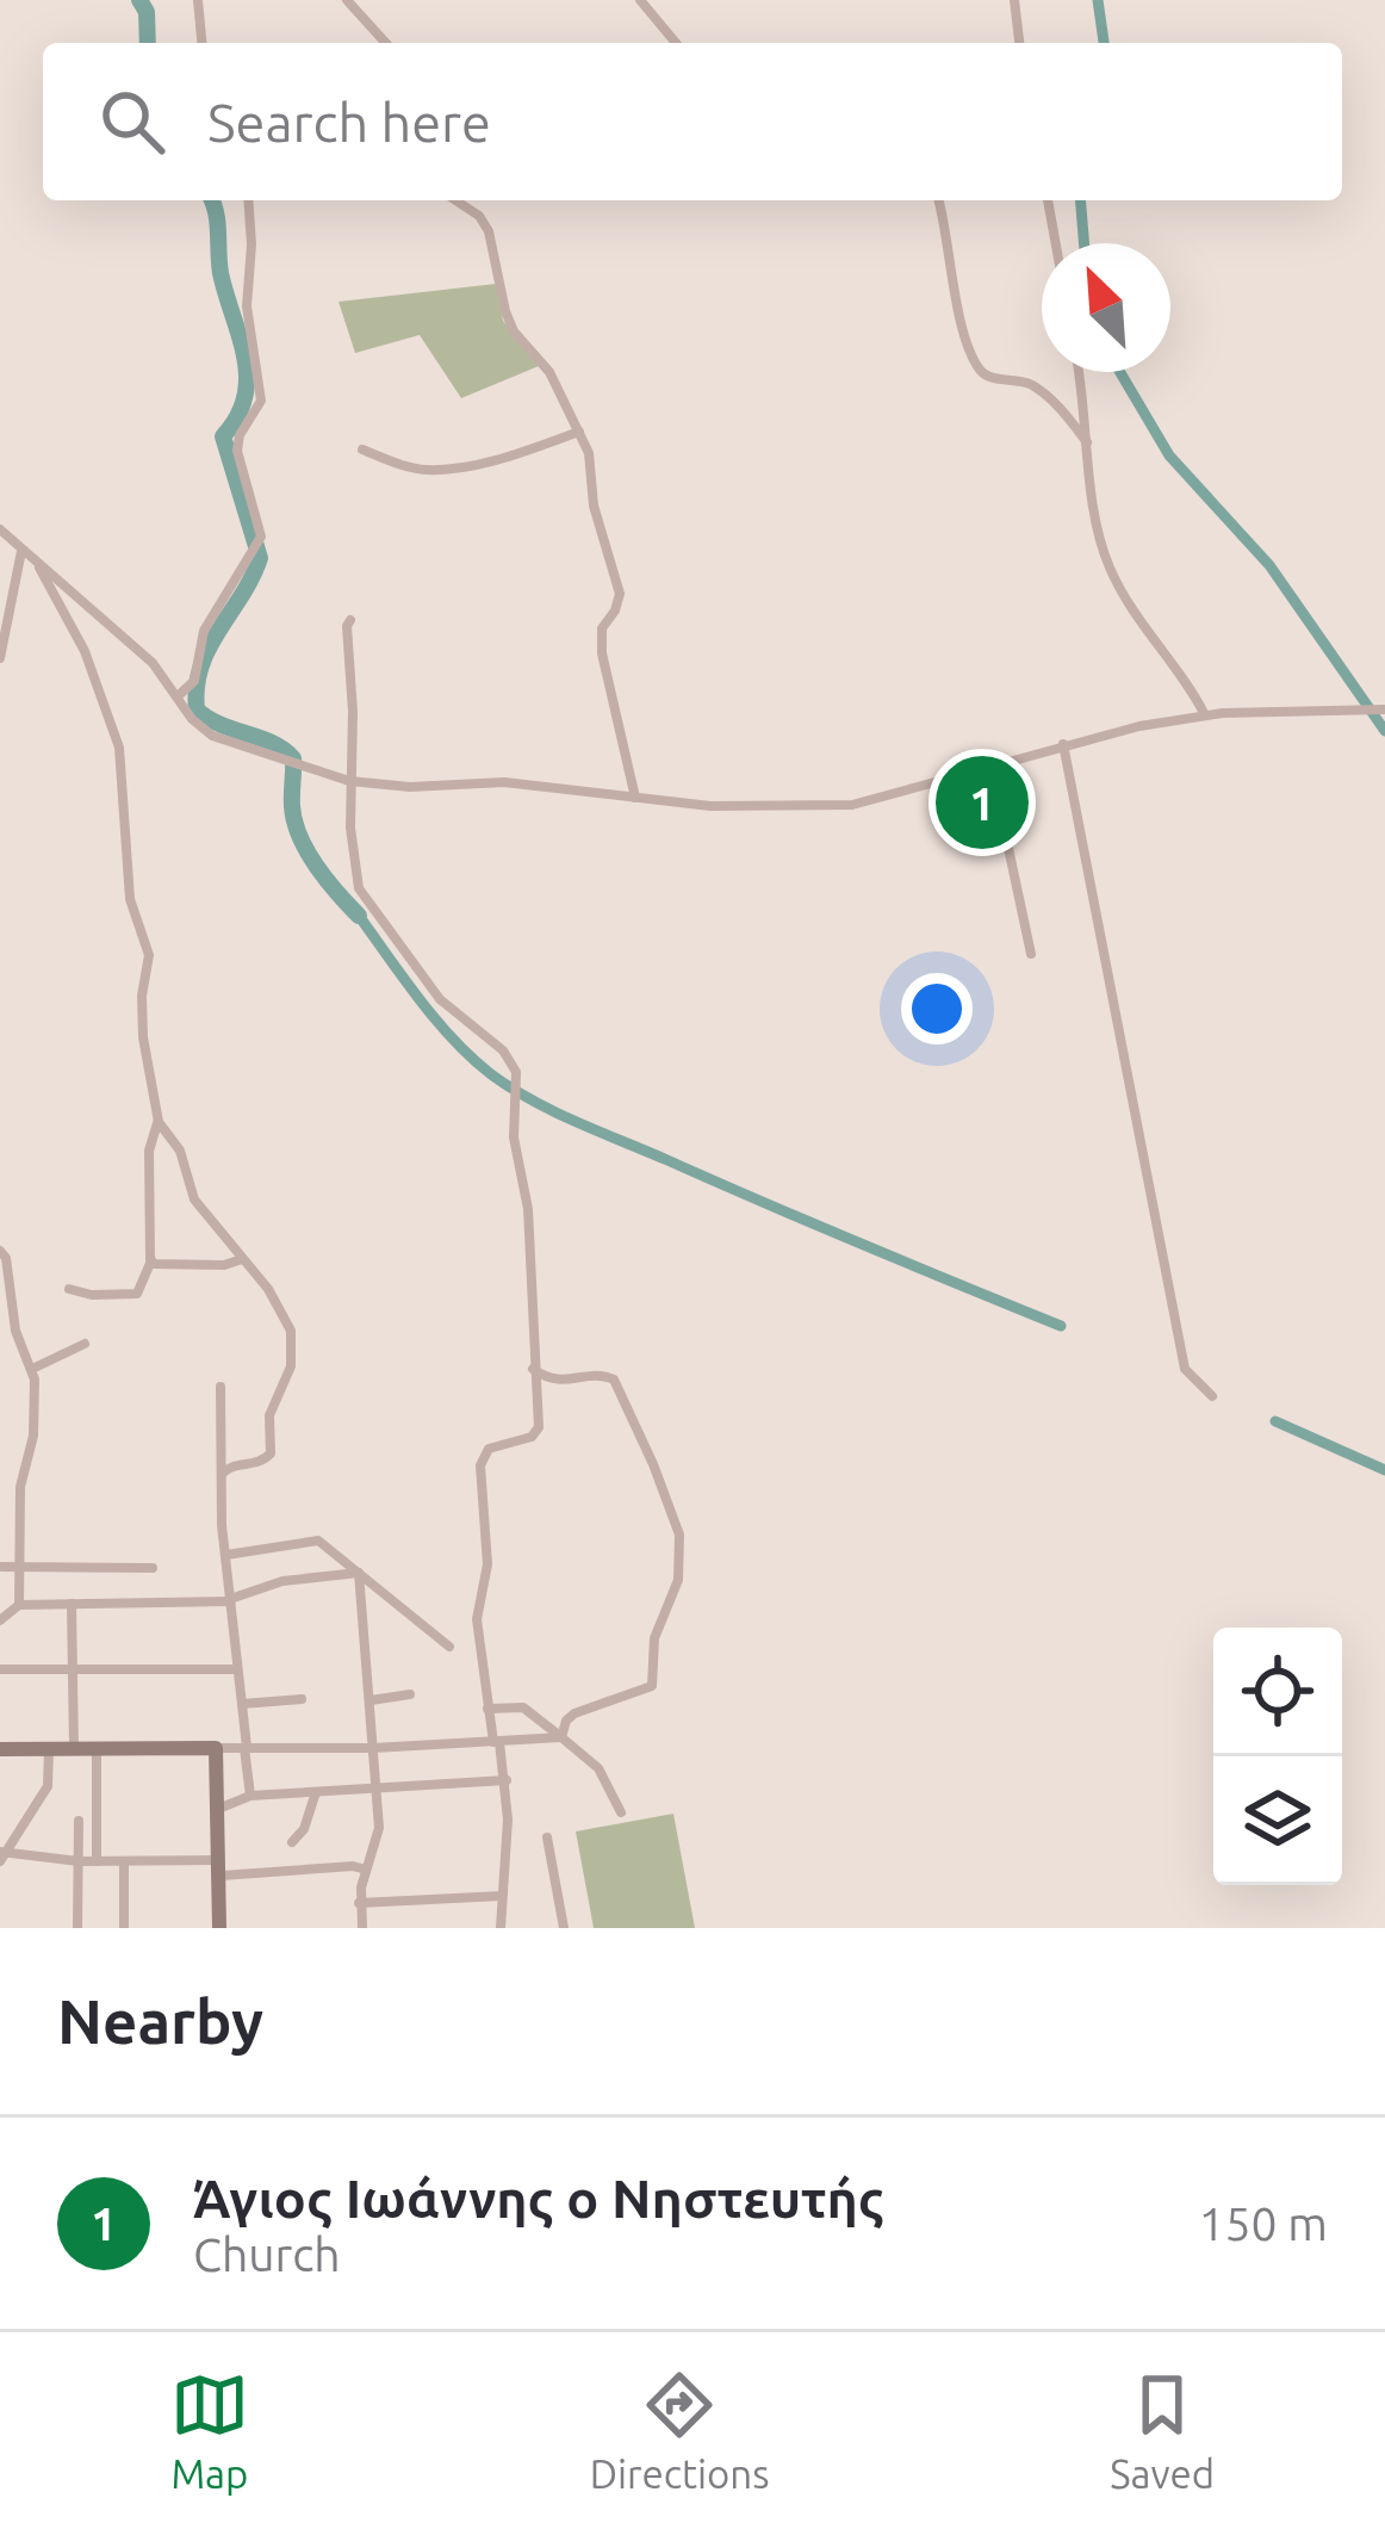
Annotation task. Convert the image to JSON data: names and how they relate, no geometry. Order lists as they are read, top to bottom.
{
  "north": "top left",
  "page": {
    "search": "Search here",
    "pins": "1",
    "heading": "Nearby",
    "list": [
      {
        "mark": "1",
        "name": "Άγιος Ιωάννης ο Νηστευτής",
        "note": "Church",
        "value": "150 m"
      }
    ],
    "nav": ["Map", "Directions", "Saved"]
  }
}
